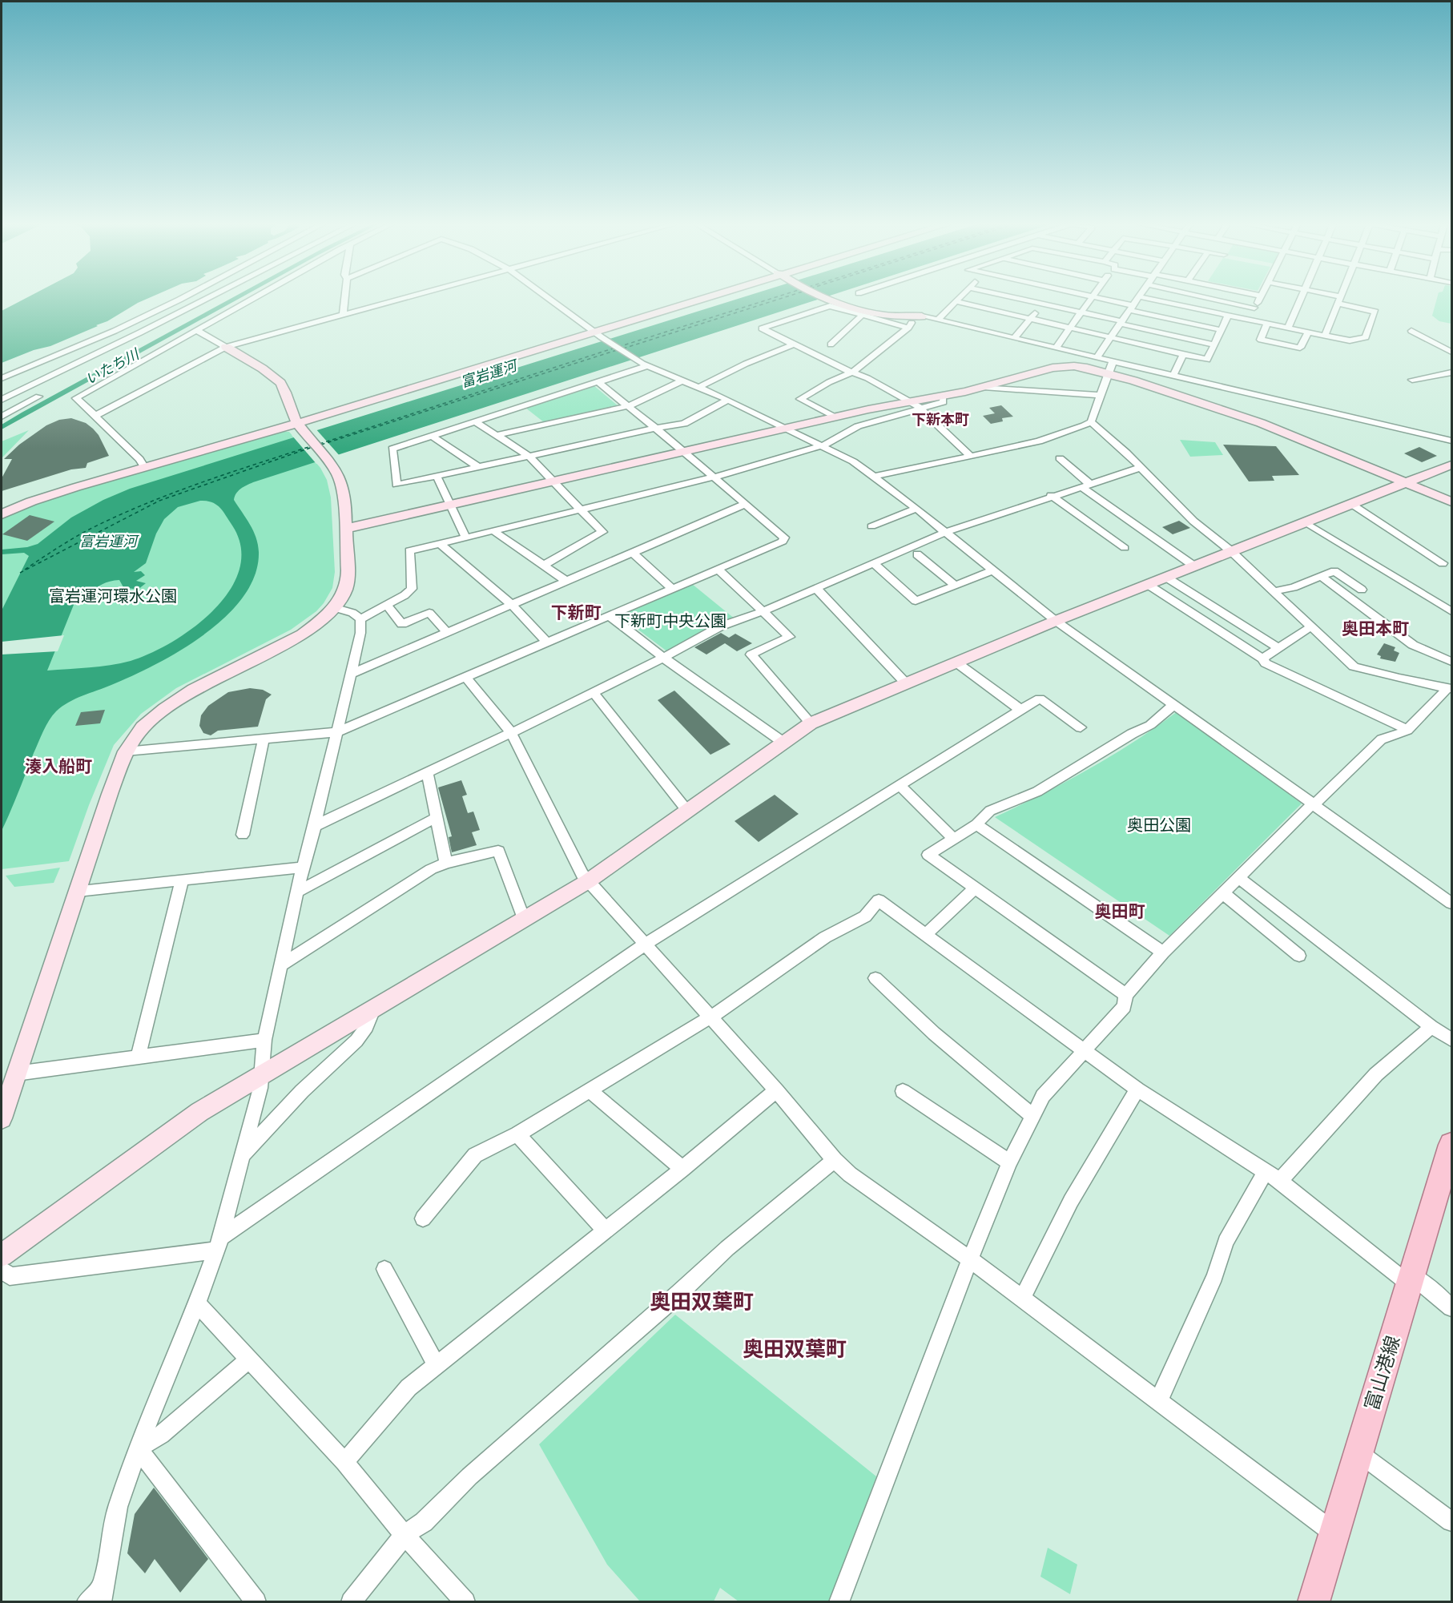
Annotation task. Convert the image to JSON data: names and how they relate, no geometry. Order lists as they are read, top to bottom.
{
  "streets": {
    "main road": ["富山港線"]
  },
  "districts": [
    "下新本町",
    "下新町",
    "奥田本町",
    "湊入船町",
    "奥田町",
    "奥田双葉町",
    "奥田双葉町"
  ],
  "water": ["いたち川", "富岩運河"],
  "parks": ["富岩運河環水公園", "下新町中央公園", "奥田公園"]
}
